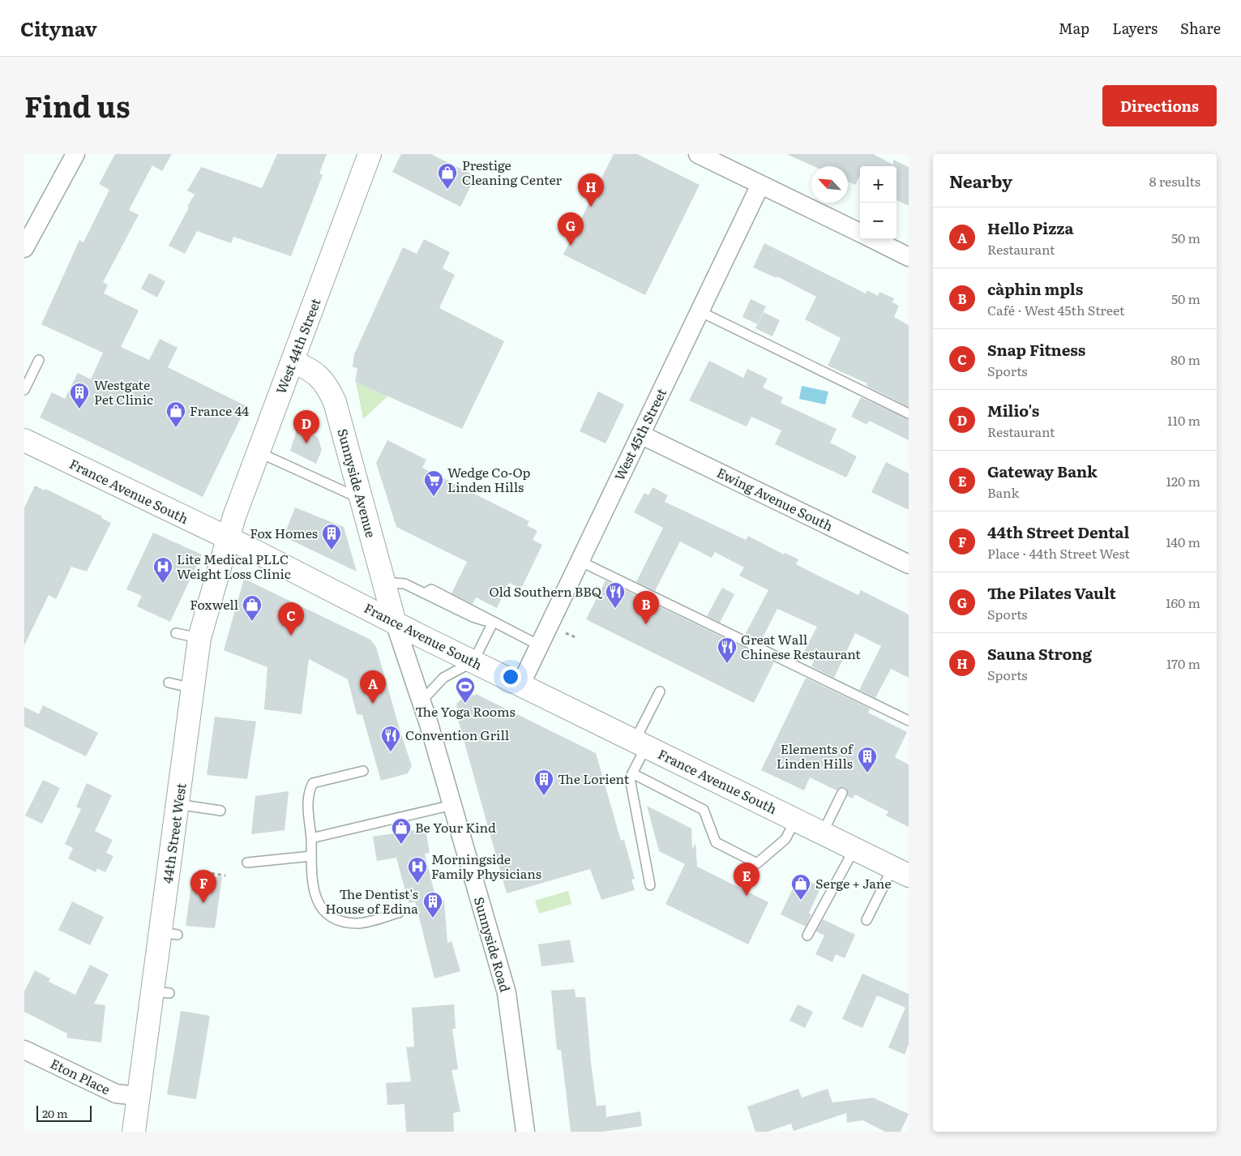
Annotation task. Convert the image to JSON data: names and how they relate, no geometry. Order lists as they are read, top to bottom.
{
  "streets": {
    "street": [
      "West 44th Street",
      "West 45th Street",
      "Sunnyside Avenue",
      "France Avenue South",
      "Ewing Avenue South",
      "44th Street West",
      "Sunnyside Road",
      "Eton Place"
    ]
  },
  "crossings": [
    ["West 44th Street", "Sunnyside Avenue"],
    ["West 44th Street", "France Avenue South"],
    ["West 44th Street", "44th Street West"],
    ["West 45th Street", "France Avenue South"],
    ["West 45th Street", "Ewing Avenue South"],
    ["Sunnyside Avenue", "France Avenue South"],
    ["Sunnyside Avenue", "Sunnyside Road"],
    ["France Avenue South", "44th Street West"],
    ["France Avenue South", "Sunnyside Road"],
    ["44th Street West", "Eton Place"]
  ],
  "places": {
    "shop": [
      "Prestige Cleaning Center",
      "France 44",
      "Foxwell",
      "Be Your Kind",
      "Serge + Jane"
    ],
    "building": [
      "Westgate Pet Clinic",
      "Fox Homes",
      "Elements of Linden Hills",
      "The Lorient",
      "The Dentist's House of Edina"
    ],
    "supermarket": ["Wedge Co-Op Linden Hills"],
    "hospital": ["Lite Medical PLLC Weight Loss Clinic", "Morningside Family Physicians"],
    "restaurant": ["Old Southern BBQ", "Great Wall Chinese Restaurant", "Convention Grill"],
    "sports": ["The Yoga Rooms"]
  },
  "scale_bar": "20 m",
  "north": "top left",
  "page": {
    "header": "Citynav",
    "nav": ["Map", "Layers", "Share"],
    "title": "Find us",
    "buttons": "Directions",
    "heading": ["Nearby", "8 results"],
    "map_buttons": ["+", "−"],
    "pins": [
      "H",
      "G",
      "D",
      "B",
      "C",
      "A",
      "E",
      "F"
    ],
    "list": [
      {
        "mark": "A",
        "name": "Hello Pizza",
        "note": "Restaurant",
        "value": "50 m"
      },
      {
        "mark": "B",
        "name": "càphin mpls",
        "note": "Café · West 45th Street",
        "value": "50 m"
      },
      {
        "mark": "C",
        "name": "Snap Fitness",
        "note": "Sports",
        "value": "80 m"
      },
      {
        "mark": "D",
        "name": "Milio's",
        "note": "Restaurant",
        "value": "110 m"
      },
      {
        "mark": "E",
        "name": "Gateway Bank",
        "note": "Bank",
        "value": "120 m"
      },
      {
        "mark": "F",
        "name": "44th Street Dental",
        "note": "Place · 44th Street West",
        "value": "140 m"
      },
      {
        "mark": "G",
        "name": "The Pilates Vault",
        "note": "Sports",
        "value": "160 m"
      },
      {
        "mark": "H",
        "name": "Sauna Strong",
        "note": "Sports",
        "value": "170 m"
      }
    ],
    "scale": "20 m"
  }
}
